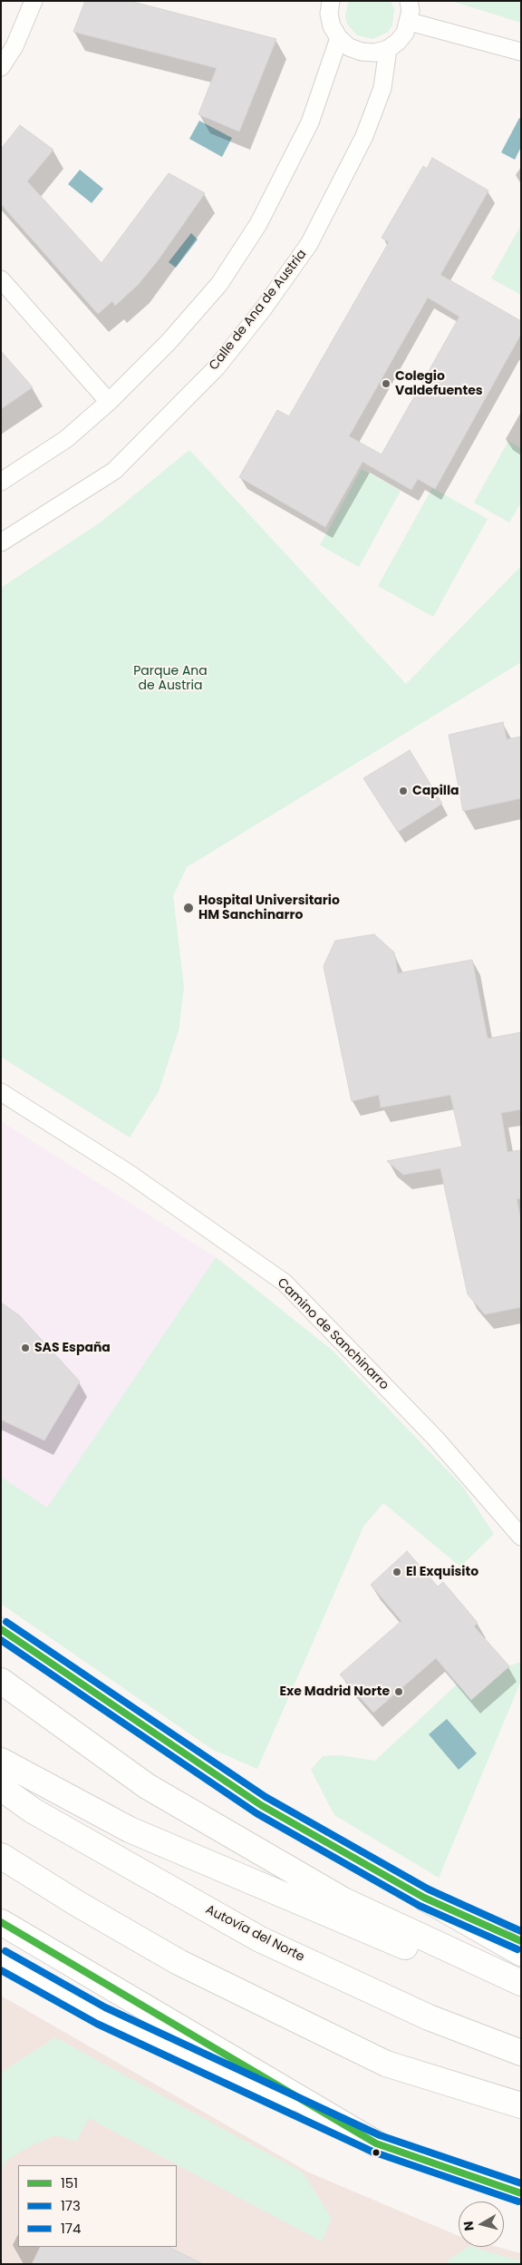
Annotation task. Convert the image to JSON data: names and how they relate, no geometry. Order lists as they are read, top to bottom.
{
  "streets": {
    "highway": ["Autovía del Norte"],
    "street": ["Calle de Ana de Austria", "Camino de Sanchinarro"]
  },
  "parks": ["Parque Ana de Austria"],
  "places": [
    "Colegio Valdefuentes",
    "Capilla",
    "Hospital Universitario HM Sanchinarro",
    "SAS España",
    "El Exquisito",
    "Exe Madrid Norte"
  ],
  "lines": ["transit line 174", "transit line 151", "transit line 173"],
  "legend": ["151", "173", "174"],
  "north": "left"
}
